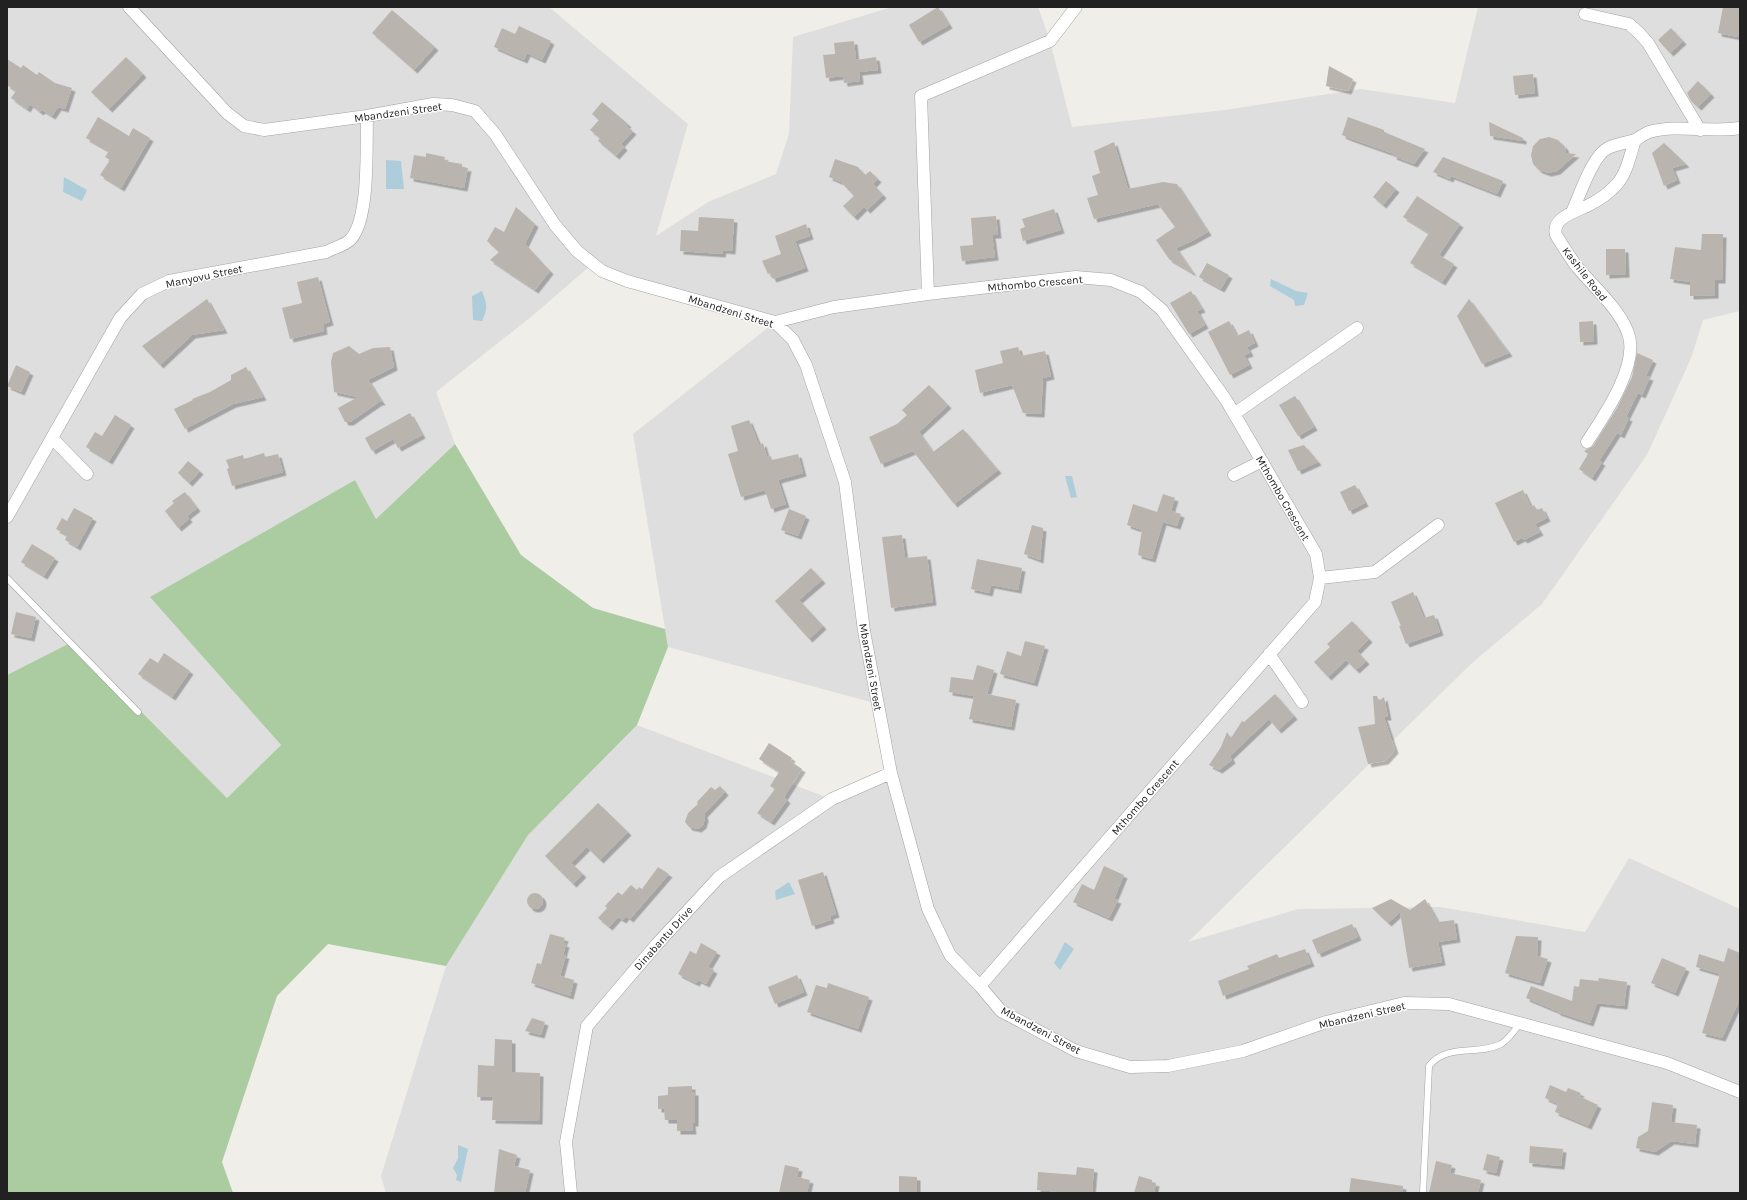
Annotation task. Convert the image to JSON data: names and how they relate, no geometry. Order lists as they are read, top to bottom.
{
  "streets": {
    "street": [
      "Mbandzeni Street",
      "Kashile Road",
      "Manyovu Street",
      "Mthombo Crescent",
      "Dinabantu Drive"
    ]
  },
  "crossings": [
    ["Mbandzeni Street", "Manyovu Street"],
    ["Mbandzeni Street", "Mthombo Crescent"],
    ["Mbandzeni Street", "Dinabantu Drive"]
  ]
}
